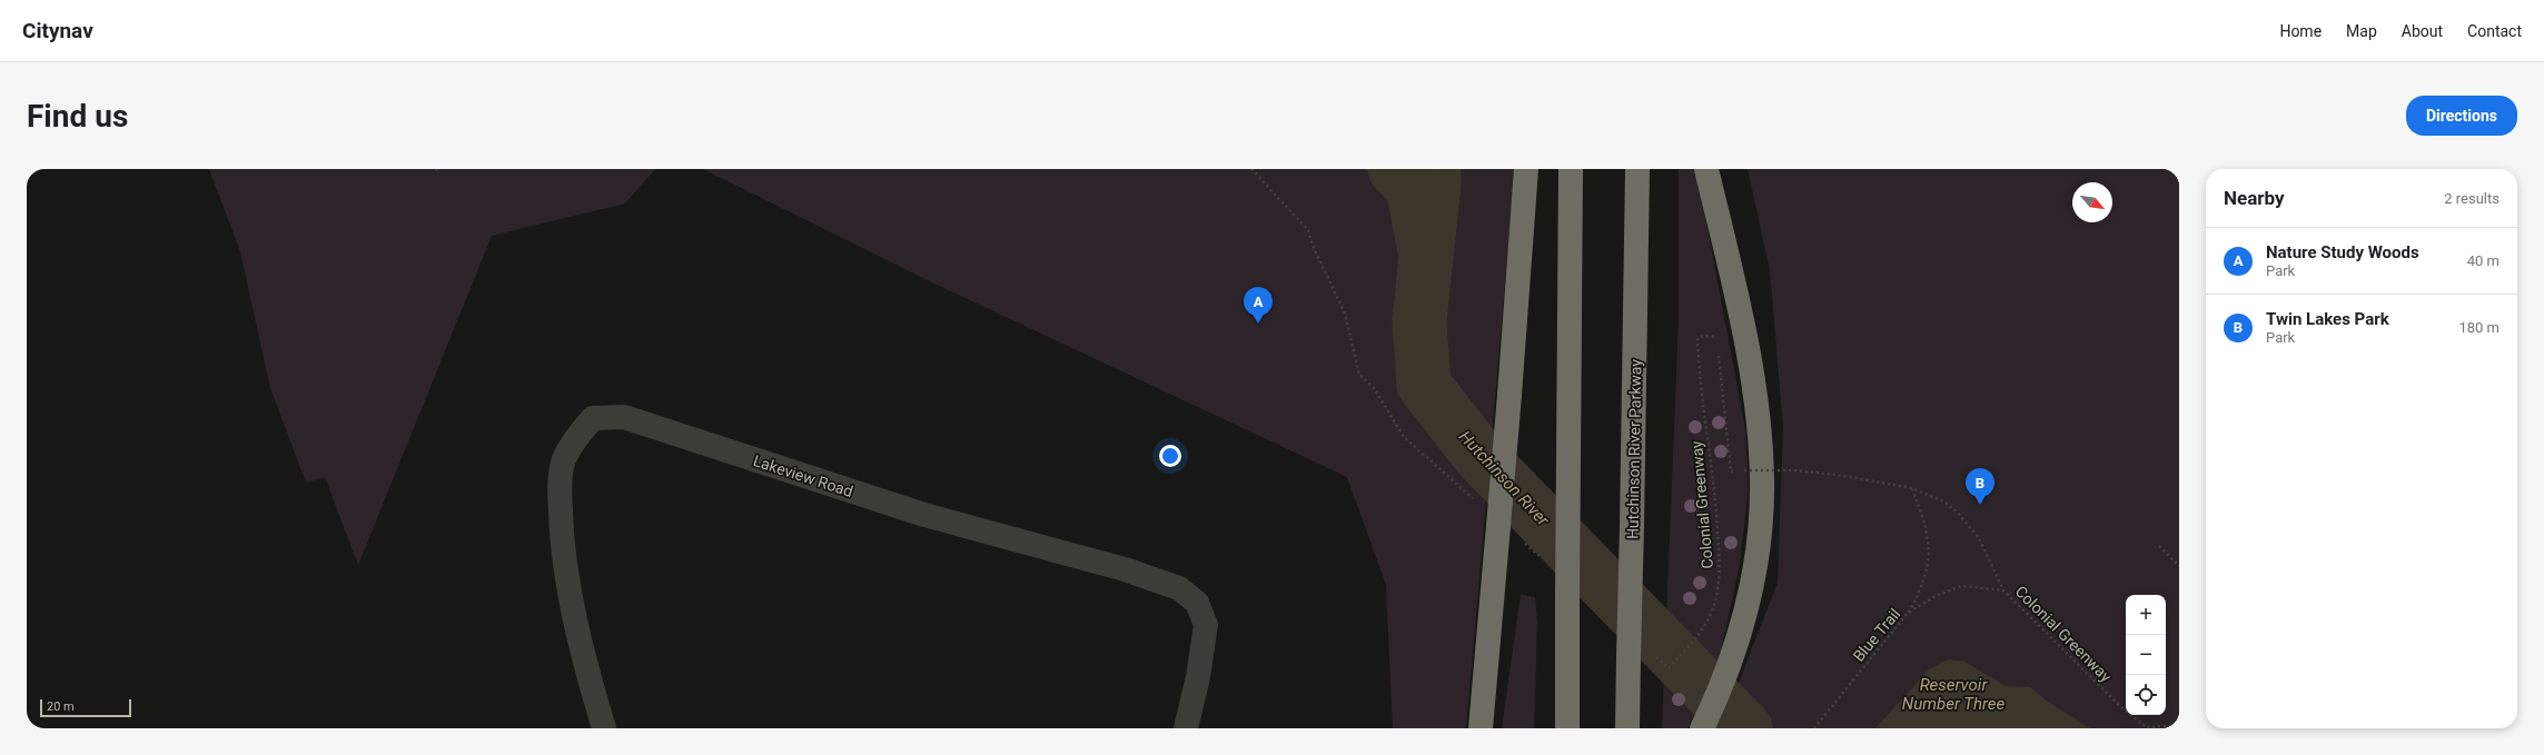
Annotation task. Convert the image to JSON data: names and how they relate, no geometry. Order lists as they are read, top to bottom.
{
  "streets": {
    "highway": ["Hutchinson River Parkway"],
    "street": ["Lakeview Road"],
    "path": ["Colonial Greenway", "Blue Trail"]
  },
  "crossings": [
    ["Hutchinson River Parkway", "Colonial Greenway"],
    ["Colonial Greenway", "Blue Trail"]
  ],
  "water": ["Hutchinson River", "Reservoir Number Three"],
  "scale_bar": "20 m",
  "north": "bottom right",
  "page": {
    "header": "Citynav",
    "nav": [
      "Home",
      "Map",
      "About",
      "Contact"
    ],
    "buttons": "Directions",
    "title": "Find us",
    "heading": ["Nearby", "2 results"],
    "list": [
      {
        "mark": "A",
        "name": "Nature Study Woods",
        "note": "Park",
        "value": "40 m"
      },
      {
        "mark": "B",
        "name": "Twin Lakes Park",
        "note": "Park",
        "value": "180 m"
      }
    ],
    "pins": ["A", "B"],
    "map_buttons": ["+", "−"],
    "scale": "20 m"
  }
}
